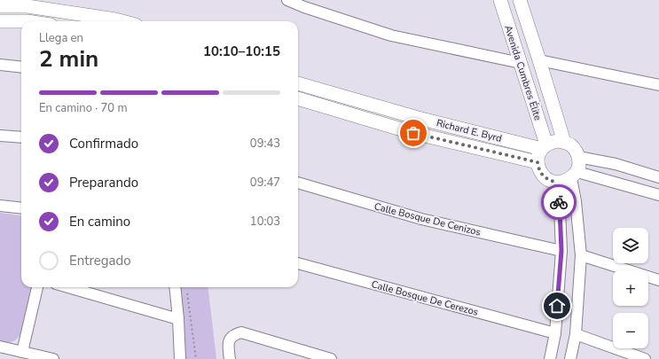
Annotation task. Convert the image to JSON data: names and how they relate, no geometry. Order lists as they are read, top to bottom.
{
  "streets": {
    "street": [
      "Avenida Cumbres Élite",
      "Richard E. Byrd",
      "Calle Bosque De Cenizos",
      "Calle Bosque De Cerezos"
    ]
  },
  "crossings": [
    ["Avenida Cumbres Élite", "Richard E. Byrd"]
  ],
  "page": {
    "heading": ["2 min", "Llega en", "10:10–10:15"],
    "bar": "En camino · 70 m",
    "list": [
      ["Confirmado", "09:43"],
      ["Preparando", "09:47"],
      ["En camino", "10:03"],
      "Entregado"
    ],
    "map_buttons": ["+", "−"]
  }
}
